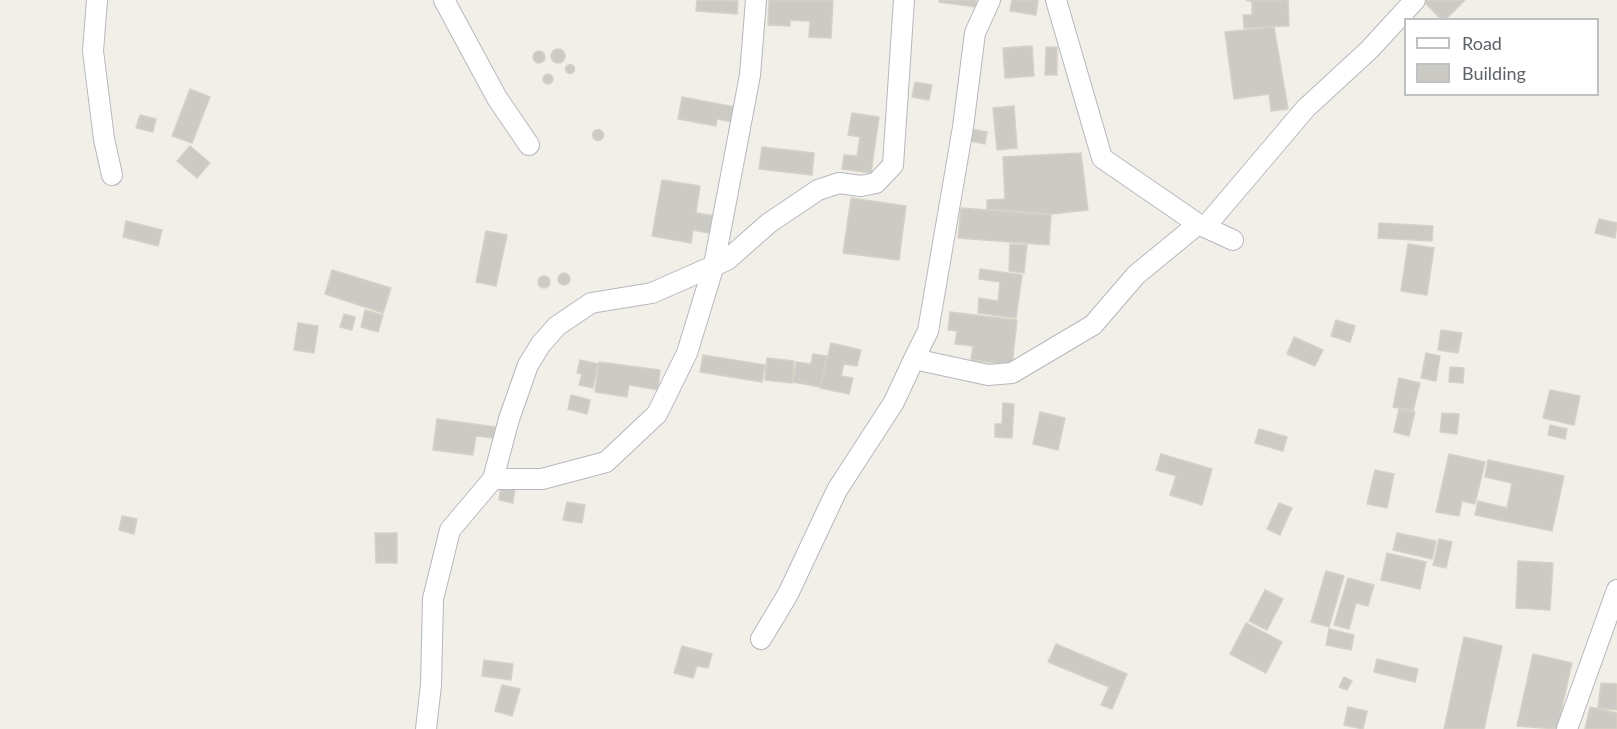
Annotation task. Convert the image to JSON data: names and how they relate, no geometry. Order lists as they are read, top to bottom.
{
  "legend": ["Road", "Building"]
}
